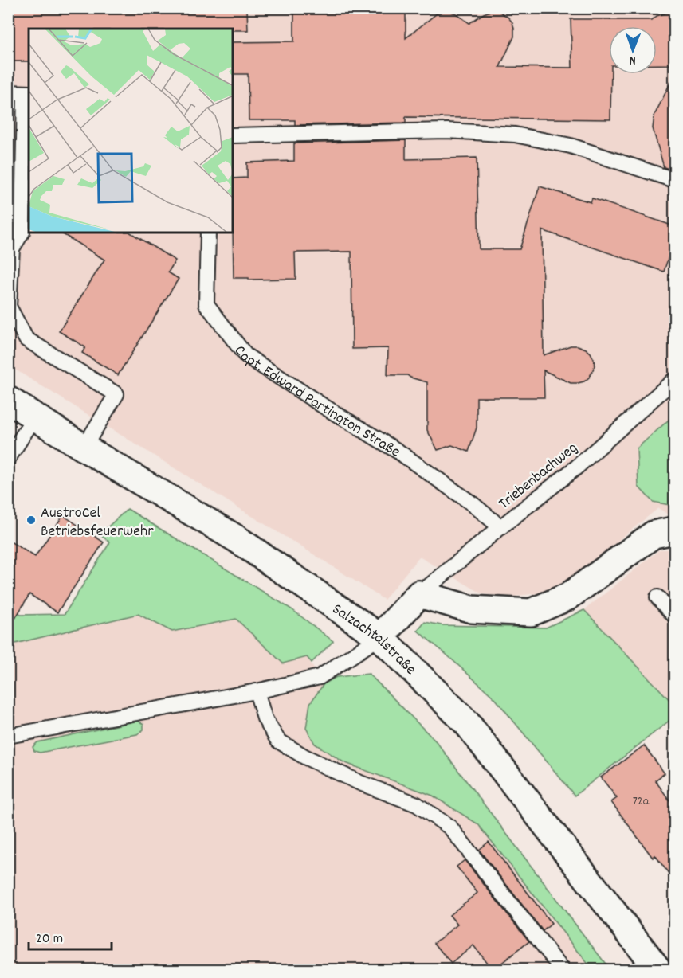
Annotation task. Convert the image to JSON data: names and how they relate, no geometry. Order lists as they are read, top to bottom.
{
  "streets": {
    "main road": ["Salzachtalstraße"],
    "lane": ["Capt. Edward Partington Straße", "Triebenbachweg"]
  },
  "crossings": [
    ["Capt. Edward Partington Straße", "Triebenbachweg"]
  ],
  "places": ["AustroCel Betriebsfeuerwehr"],
  "house_numbers": ["72a"],
  "scale_bar": "20 m",
  "north": "bottom"
}
